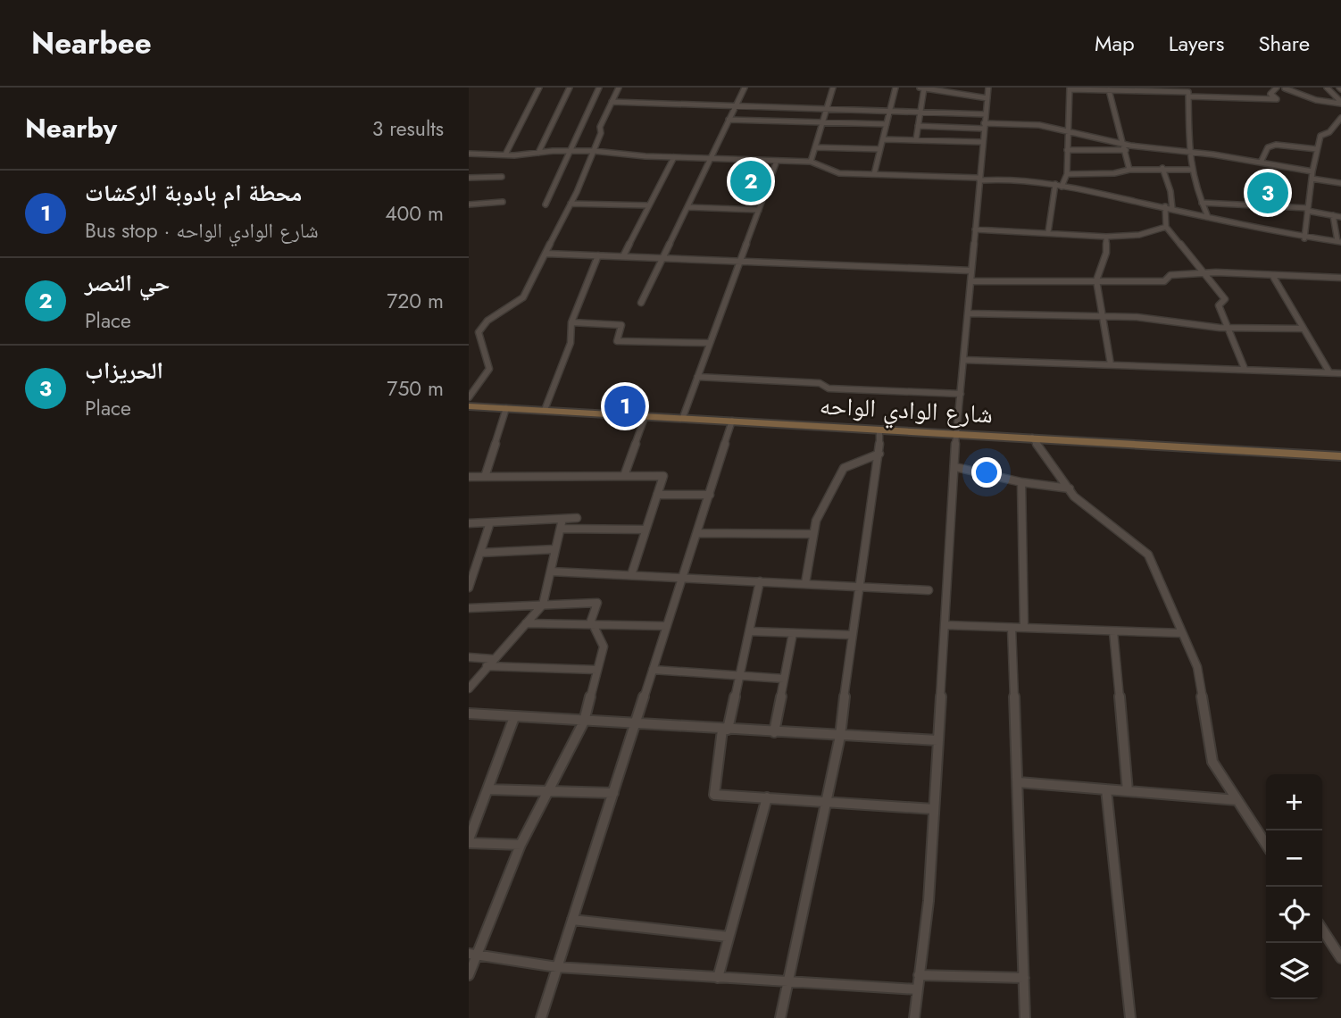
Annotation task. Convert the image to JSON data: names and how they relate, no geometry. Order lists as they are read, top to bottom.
{
  "streets": {
    "main road": ["شارع الوادي الواحه"]
  },
  "page": {
    "header": "Nearbee",
    "nav": ["Map", "Layers", "Share"],
    "heading": ["Nearby", "3 results"],
    "pins": ["2", "3", "1"],
    "list": [
      {
        "mark": "1",
        "name": "محطة ام بادوبة الركشات",
        "note": "Bus stop · شارع الوادي الواحه",
        "value": "400 m"
      },
      {
        "mark": "2",
        "name": "حي النصر",
        "note": "Place",
        "value": "720 m"
      },
      {
        "mark": "3",
        "name": "الحريزاب",
        "note": "Place",
        "value": "750 m"
      }
    ],
    "map_buttons": ["+", "−"]
  }
}
